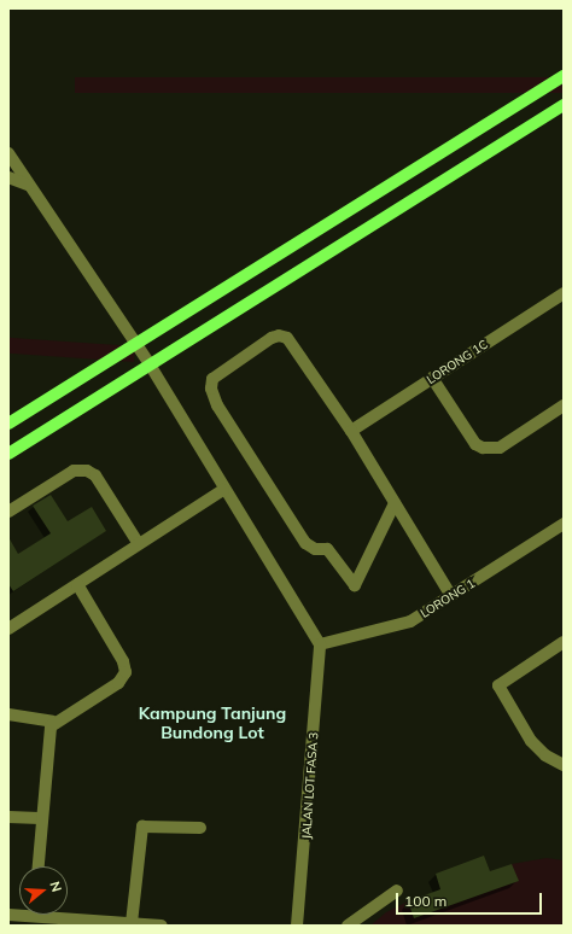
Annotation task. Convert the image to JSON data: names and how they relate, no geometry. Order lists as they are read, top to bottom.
{
  "streets": {
    "street": ["LORONG 1C", "LORONG 1", "JALAN LOT FASA 3"]
  },
  "crossings": [
    ["LORONG 1", "JALAN LOT FASA 3"]
  ],
  "districts": ["Kampung Tanjung Bundong Lot"],
  "scale_bar": "100 m",
  "north": "right"
}
